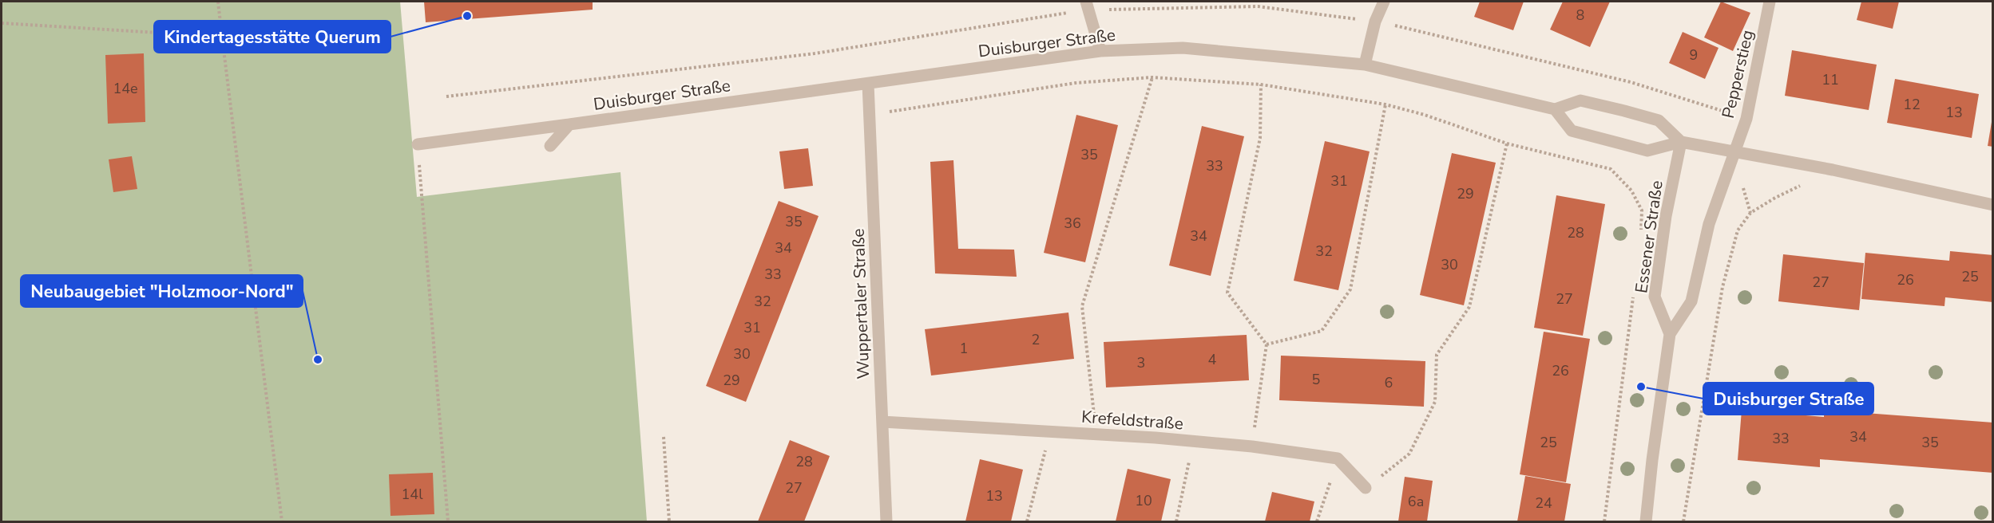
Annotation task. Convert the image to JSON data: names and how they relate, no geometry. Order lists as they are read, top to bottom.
{
  "streets": {
    "street": [
      "Duisburger Straße",
      "Pepperstieg",
      "Essener Straße",
      "Wuppertaler Straße",
      "Krefeldstraße"
    ]
  },
  "crossings": [
    ["Duisburger Straße", "Wuppertaler Straße"],
    ["Pepperstieg", "Essener Straße"],
    ["Wuppertaler Straße", "Krefeldstraße"]
  ],
  "places": ["Kindertagesstätte Querum", "Neubaugebiet \"Holzmoor-Nord\"", "Duisburger Straße"],
  "house_numbers": [
    "8",
    "9",
    "11",
    "14e",
    "12",
    "13",
    "35",
    "33",
    "31",
    "29",
    "35",
    "36",
    "28",
    "34",
    "34",
    "32",
    "30",
    "33",
    "25",
    "26",
    "27",
    "27",
    "32",
    "31",
    "2",
    "1",
    "30",
    "4",
    "3",
    "26",
    "5",
    "29",
    "6",
    "34",
    "33",
    "25",
    "35",
    "28",
    "27",
    "14l",
    "13",
    "10",
    "6a",
    "24"
  ]
}
